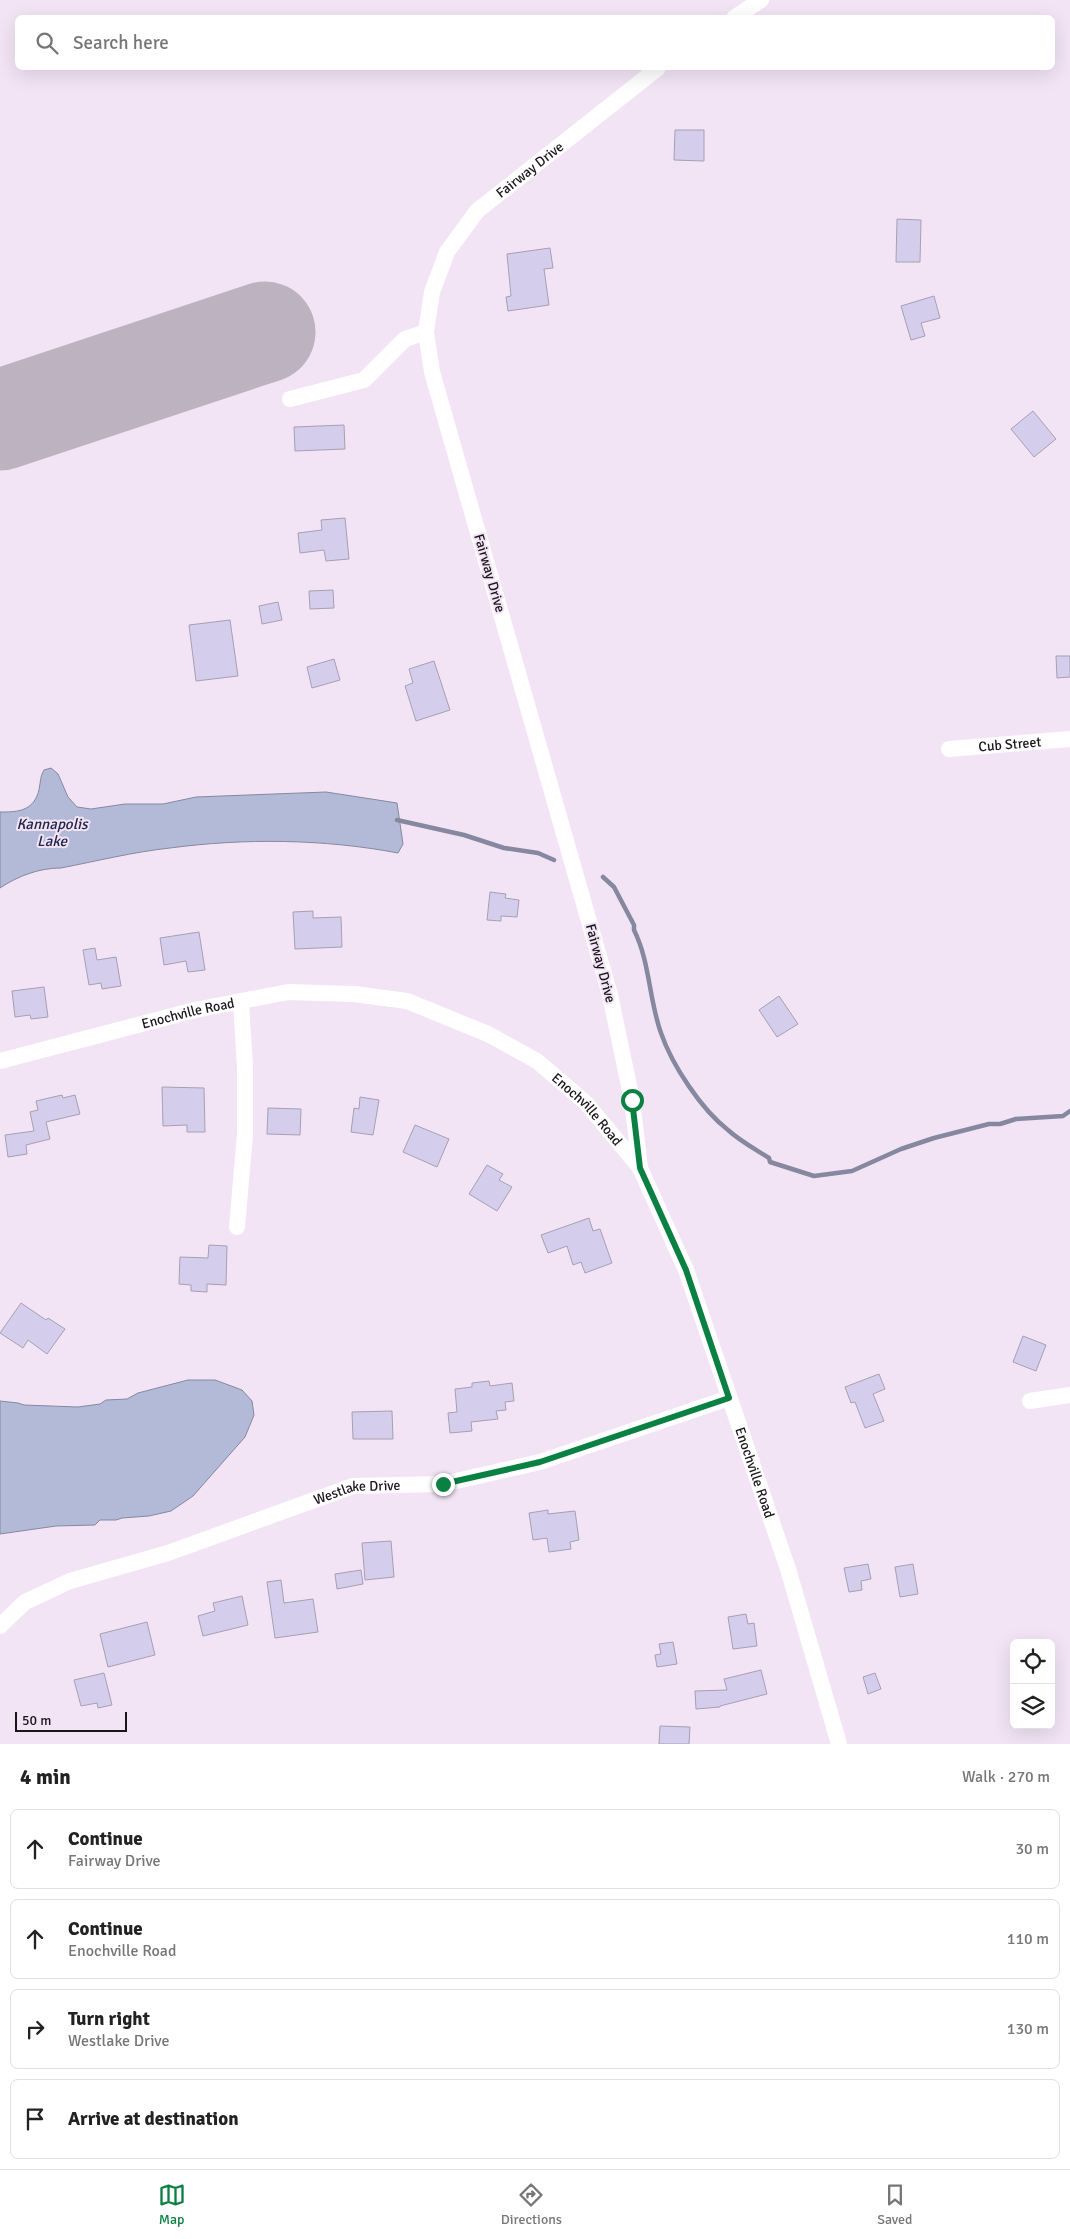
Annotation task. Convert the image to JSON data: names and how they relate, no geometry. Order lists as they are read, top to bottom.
{
  "streets": {
    "street": [
      "Fairway Drive",
      "Cub Street",
      "Enochville Road",
      "Westlake Drive"
    ]
  },
  "crossings": [
    ["Fairway Drive", "Enochville Road"],
    ["Enochville Road", "Westlake Drive"]
  ],
  "water": ["Kannapolis Lake"],
  "scale_bar": "50 m",
  "page": {
    "search": "Search here",
    "scale": "50 m",
    "heading": ["4 min", "Walk · 270 m"],
    "list": [
      ["Continue", "Fairway Drive", "30 m"],
      ["Continue", "Enochville Road", "110 m"],
      ["Turn right", "Westlake Drive", "130 m"],
      "Arrive at destination"
    ],
    "nav": ["Map", "Directions", "Saved"]
  }
}
